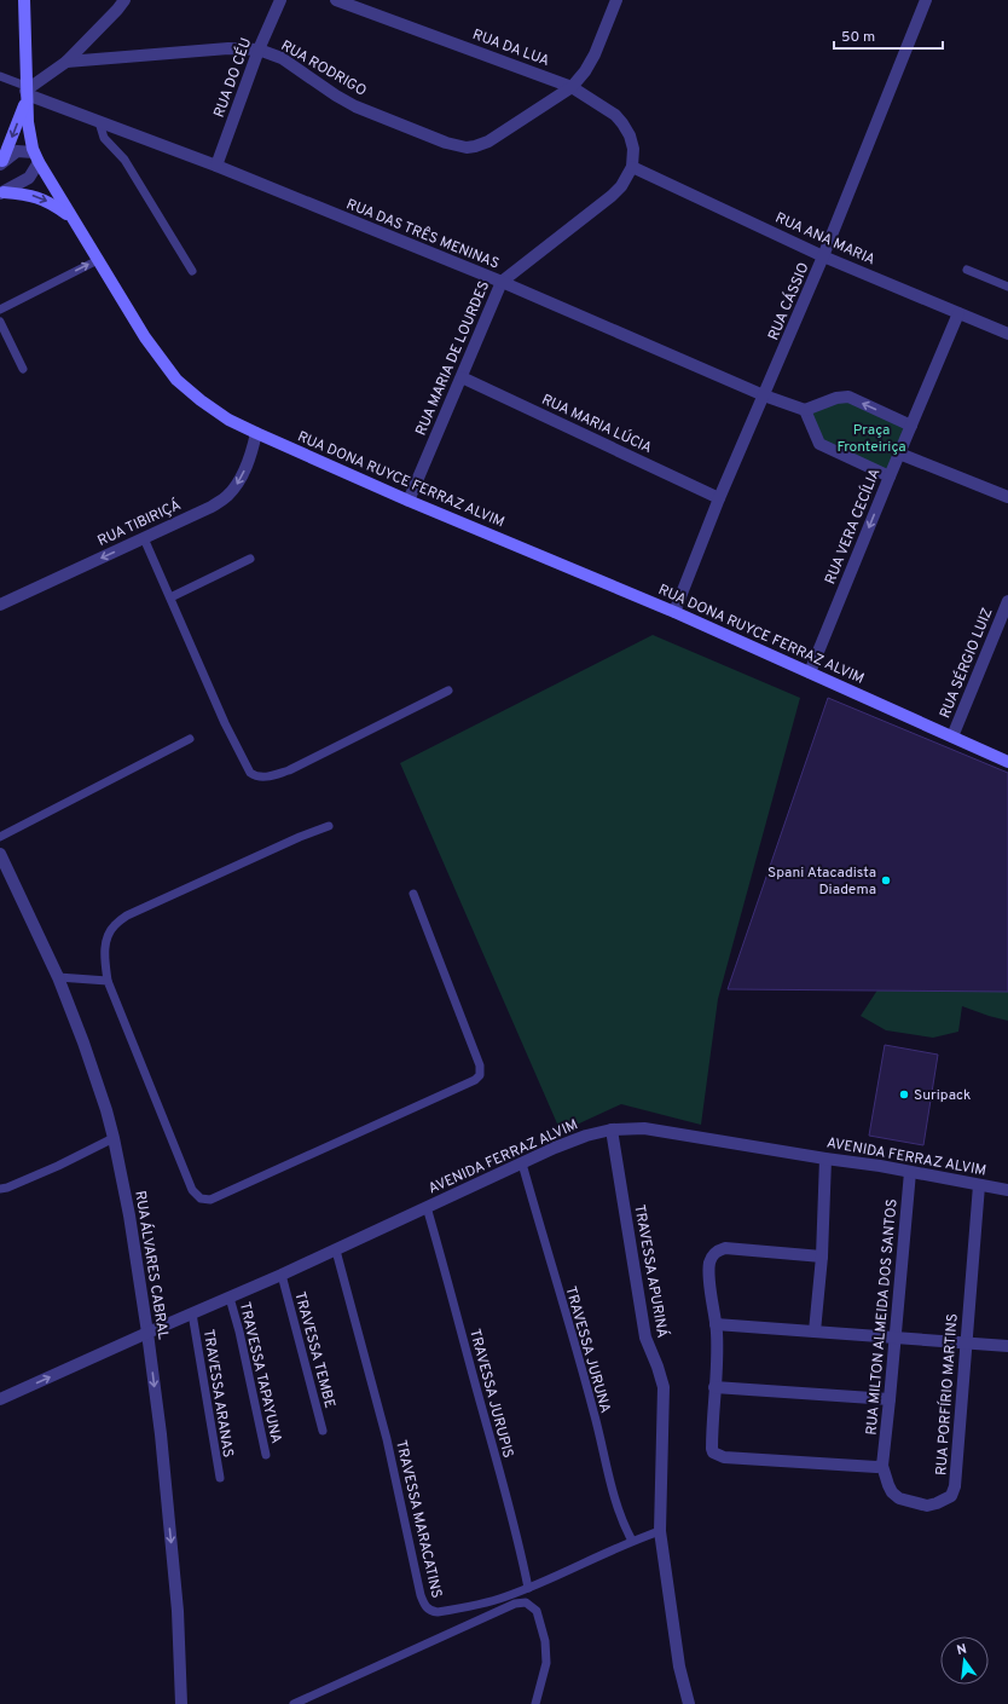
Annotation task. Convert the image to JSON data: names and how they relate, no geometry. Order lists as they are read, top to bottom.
{
  "streets": {
    "main road": ["RUA DONA RUYCE FERRAZ ALVIM"],
    "street": [
      "RUA DA LUA",
      "RUA RODRIGO",
      "RUA DO CÉU",
      "RUA DAS TRÊS MENINAS",
      "RUA ANA MARIA",
      "RUA CÁSSIO",
      "RUA MARIA DE LOURDES",
      "RUA MARIA LÚCIA",
      "RUA TIBIRIÇÁ",
      "RUA VERA CECÍLIA",
      "RUA SÉRGIO LUIZ",
      "AVENIDA FERRAZ ALVIM",
      "RUA ÁLVARES CABRAL",
      "TRAVESSA APURINÁ",
      "RUA MILTON ALMEIDA DOS SANTOS",
      "RUA PORFÍRIO MARTINS"
    ],
    "lane": [
      "TRAVESSA TEMBE",
      "TRAVESSA JURUNA",
      "TRAVESSA TAPAYUNA",
      "TRAVESSA ARANAS",
      "TRAVESSA JURUPIS",
      "TRAVESSA MARACATINS"
    ]
  },
  "crossings": [
    ["RUA DA LUA", "RUA RODRIGO"],
    ["RUA DA LUA", "RUA ANA MARIA"],
    ["RUA DA LUA", "RUA MARIA DE LOURDES"],
    ["RUA RODRIGO", "RUA DO CÉU"],
    ["RUA DO CÉU", "RUA DAS TRÊS MENINAS"],
    ["RUA DAS TRÊS MENINAS", "RUA CÁSSIO"],
    ["RUA DAS TRÊS MENINAS", "RUA MARIA DE LOURDES"],
    ["RUA DAS TRÊS MENINAS", "RUA DONA RUYCE FERRAZ ALVIM"],
    ["RUA ANA MARIA", "RUA CÁSSIO"],
    ["RUA ANA MARIA", "RUA MARIA DE LOURDES"],
    ["RUA ANA MARIA", "RUA VERA CECÍLIA"],
    ["RUA CÁSSIO", "RUA MARIA LÚCIA"],
    ["RUA CÁSSIO", "RUA DONA RUYCE FERRAZ ALVIM"],
    ["RUA MARIA DE LOURDES", "RUA MARIA LÚCIA"],
    ["RUA MARIA DE LOURDES", "RUA DONA RUYCE FERRAZ ALVIM"],
    ["RUA DONA RUYCE FERRAZ ALVIM", "RUA TIBIRIÇÁ"],
    ["RUA DONA RUYCE FERRAZ ALVIM", "RUA VERA CECÍLIA"],
    ["RUA DONA RUYCE FERRAZ ALVIM", "RUA SÉRGIO LUIZ"],
    ["AVENIDA FERRAZ ALVIM", "RUA ÁLVARES CABRAL"],
    ["AVENIDA FERRAZ ALVIM", "TRAVESSA APURINÁ"],
    ["AVENIDA FERRAZ ALVIM", "RUA MILTON ALMEIDA DOS SANTOS"],
    ["AVENIDA FERRAZ ALVIM", "TRAVESSA TEMBE"],
    ["AVENIDA FERRAZ ALVIM", "TRAVESSA JURUNA"],
    ["AVENIDA FERRAZ ALVIM", "TRAVESSA TAPAYUNA"],
    ["AVENIDA FERRAZ ALVIM", "TRAVESSA ARANAS"],
    ["AVENIDA FERRAZ ALVIM", "TRAVESSA JURUPIS"],
    ["AVENIDA FERRAZ ALVIM", "RUA PORFÍRIO MARTINS"],
    ["AVENIDA FERRAZ ALVIM", "TRAVESSA MARACATINS"],
    ["TRAVESSA APURINÁ", "TRAVESSA MARACATINS"],
    ["RUA MILTON ALMEIDA DOS SANTOS", "RUA PORFÍRIO MARTINS"],
    ["TRAVESSA JURUNA", "TRAVESSA MARACATINS"],
    ["TRAVESSA JURUPIS", "TRAVESSA MARACATINS"]
  ],
  "one_way": ["RUA TIBIRIÇÁ", "RUA VERA CECÍLIA", "RUA ÁLVARES CABRAL"],
  "parks": ["Praça Fronteiriça"],
  "places": ["Spani Atacadista Diadema", "Suripack"],
  "scale_bar": "50 m",
  "north": "top"
}
